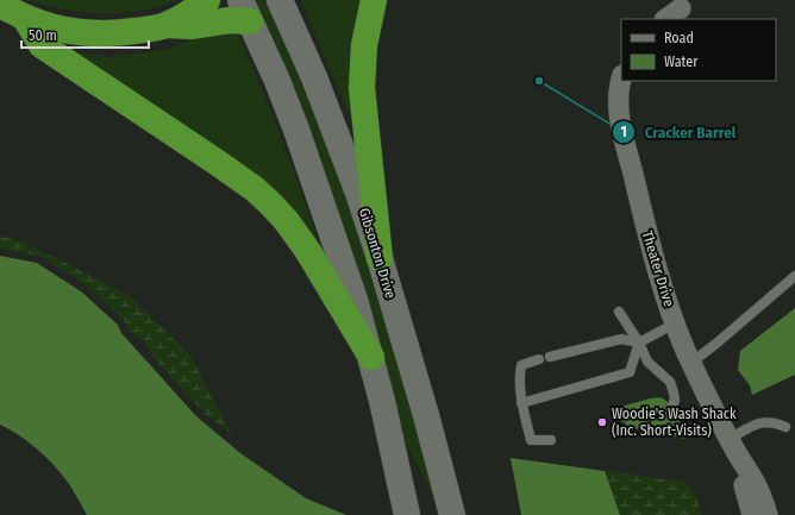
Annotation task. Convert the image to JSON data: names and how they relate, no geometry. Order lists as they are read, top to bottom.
{
  "streets": {
    "main road": ["Gibsonton Drive"],
    "street": ["Theater Drive"]
  },
  "places": ["Cracker Barrel", "Woodie's Wash Shack (Inc. Short-Visits)"],
  "legend": ["Road", "Water"],
  "scale_bar": "50 m"
}
